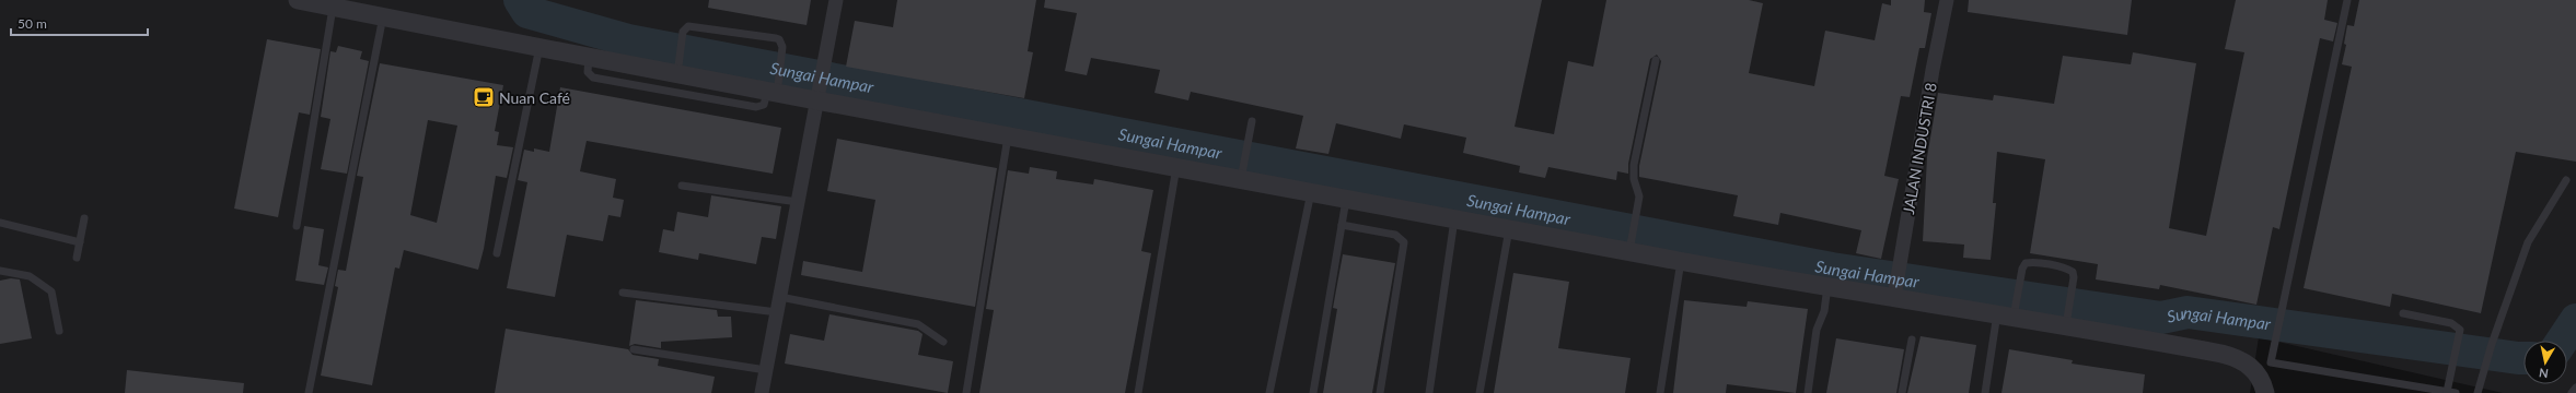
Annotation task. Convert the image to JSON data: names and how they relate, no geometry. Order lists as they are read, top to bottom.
{
  "streets": {
    "street": ["JALAN INDUSTRI 8"]
  },
  "water": ["Sungai Hampar"],
  "places": {
    "cafe": ["Nuan Café"]
  },
  "scale_bar": "50 m",
  "north": "bottom"
}
